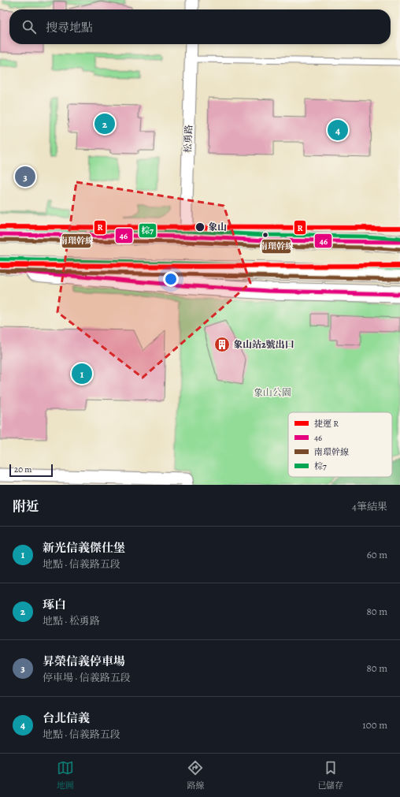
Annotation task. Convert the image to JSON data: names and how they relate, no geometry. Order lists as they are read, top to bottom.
{
  "streets": {
    "street": ["松勇路"]
  },
  "parks": ["象山公園"],
  "places": {
    "other": ["象山"],
    "building": ["象山站2號出口"]
  },
  "lines": [
    "metro line R",
    "transit line 棕7",
    "transit line 46",
    "transit line 南環幹線"
  ],
  "legend": [
    "捷運 R",
    "46",
    "南環幹線",
    "棕7"
  ],
  "scale_bar": "20 m",
  "page": {
    "search": "搜尋地點",
    "pins": [
      "2",
      "4",
      "3",
      "1"
    ],
    "scale": "20 m",
    "heading": ["附近", "4筆結果"],
    "list": [
      {
        "mark": "1",
        "name": "新光信義傑仕堡",
        "note": "地點 · 信義路五段",
        "value": "60 m"
      },
      {
        "mark": "2",
        "name": "琢白",
        "note": "地點 · 松勇路",
        "value": "80 m"
      },
      {
        "mark": "3",
        "name": "昇榮信義停車場",
        "note": "停車場 · 信義路五段",
        "value": "80 m"
      },
      {
        "mark": "4",
        "name": "台北信義",
        "note": "地點 · 信義路五段",
        "value": "100 m"
      }
    ],
    "nav": ["地圖", "路線", "已儲存"]
  }
}
